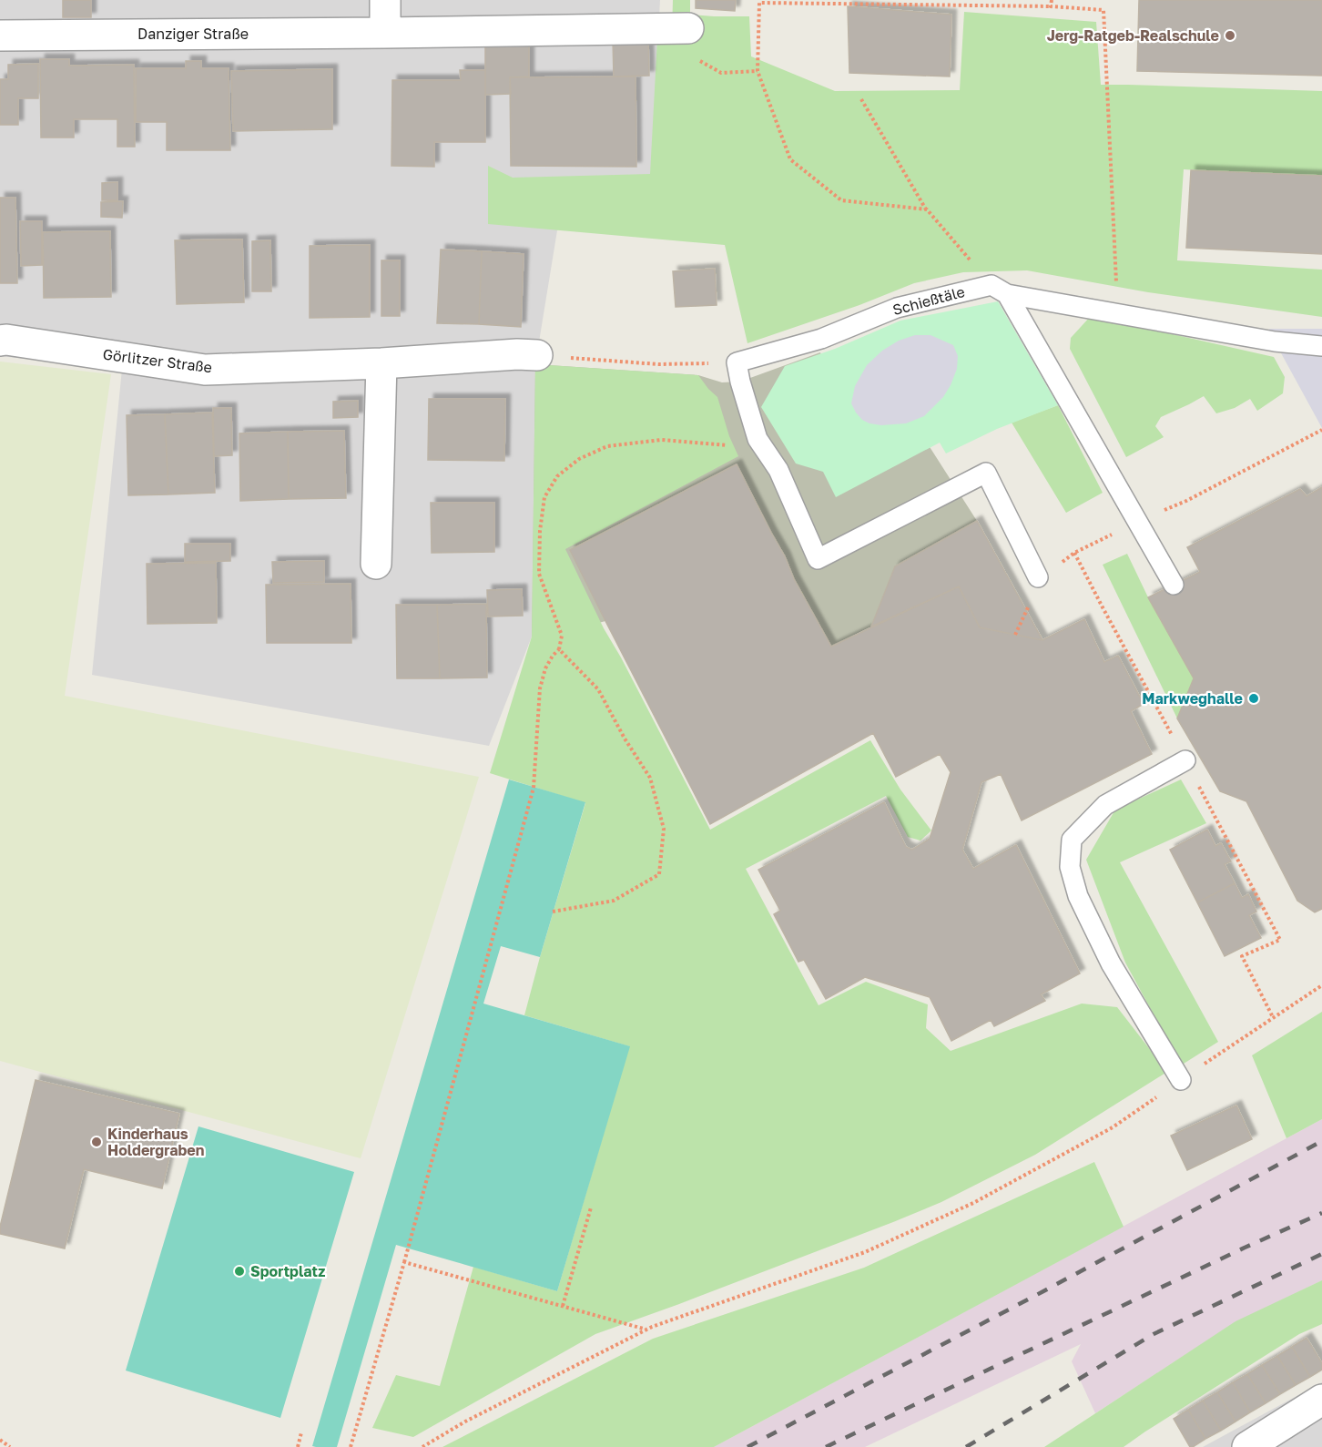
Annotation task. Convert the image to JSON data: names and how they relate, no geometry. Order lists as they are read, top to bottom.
{
  "streets": {
    "street": ["Danziger Straße", "Görlitzer Straße"],
    "lane": ["Schießtäle"]
  },
  "places": [
    "Jerg-Ratgeb-Realschule",
    "Markweghalle",
    "Kinderhaus Holdergraben",
    "Sportplatz"
  ]
}
